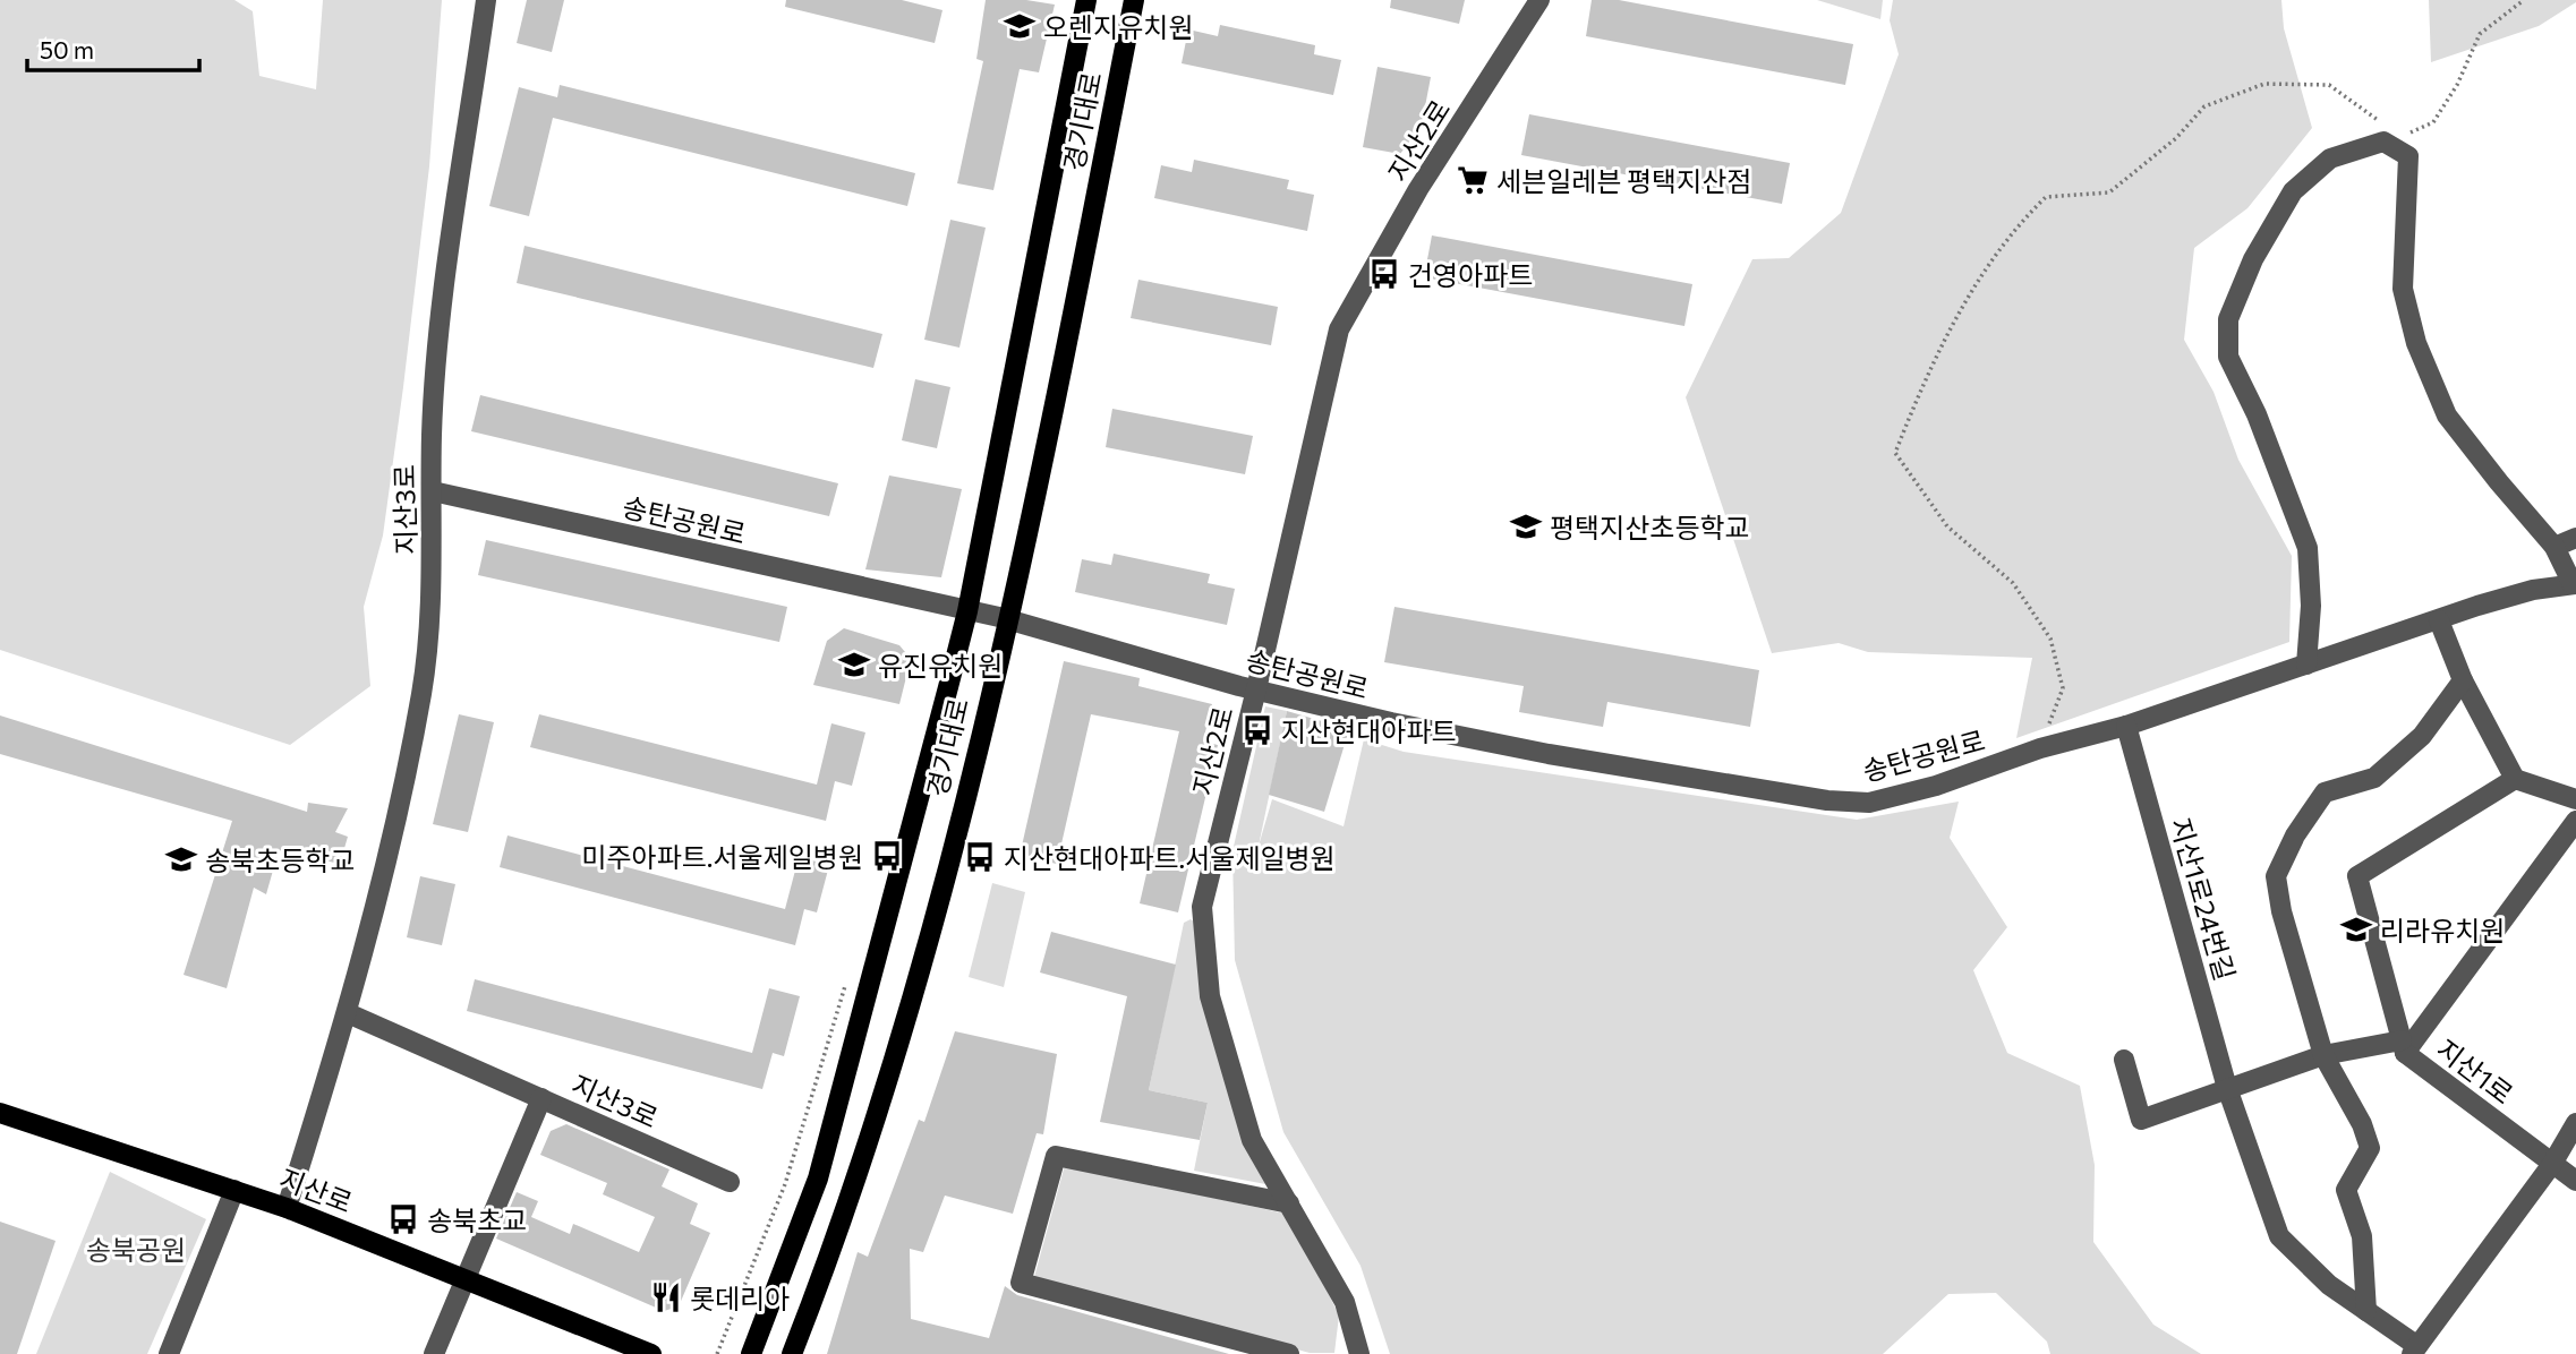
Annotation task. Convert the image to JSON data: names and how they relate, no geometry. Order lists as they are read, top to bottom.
{
  "streets": {
    "main road": ["경기대로", "지산로"],
    "street": [
      "지산2로",
      "지산3로",
      "송탄공원로",
      "지산1로24번길",
      "지산1로"
    ]
  },
  "crossings": [
    ["경기대로", "송탄공원로"],
    ["지산2로", "송탄공원로"],
    ["지산3로", "송탄공원로"],
    ["지산3로", "지산로"],
    ["송탄공원로", "지산1로24번길"]
  ],
  "parks": ["송북공원"],
  "places": {
    "school or university": [
      "오렌지유치원",
      "평택지산초등학교",
      "유진유치원",
      "송북초등학교",
      "리라유치원"
    ],
    "supermarket": ["세븐일레븐 평택지산점"],
    "bus stop": [
      "건영아파트",
      "지산현대아파트",
      "미주아파트.서울제일병원",
      "지산현대아파트.서울제일병원",
      "송북초교"
    ],
    "restaurant": ["롯데리아"]
  },
  "scale_bar": "50 m"
}
